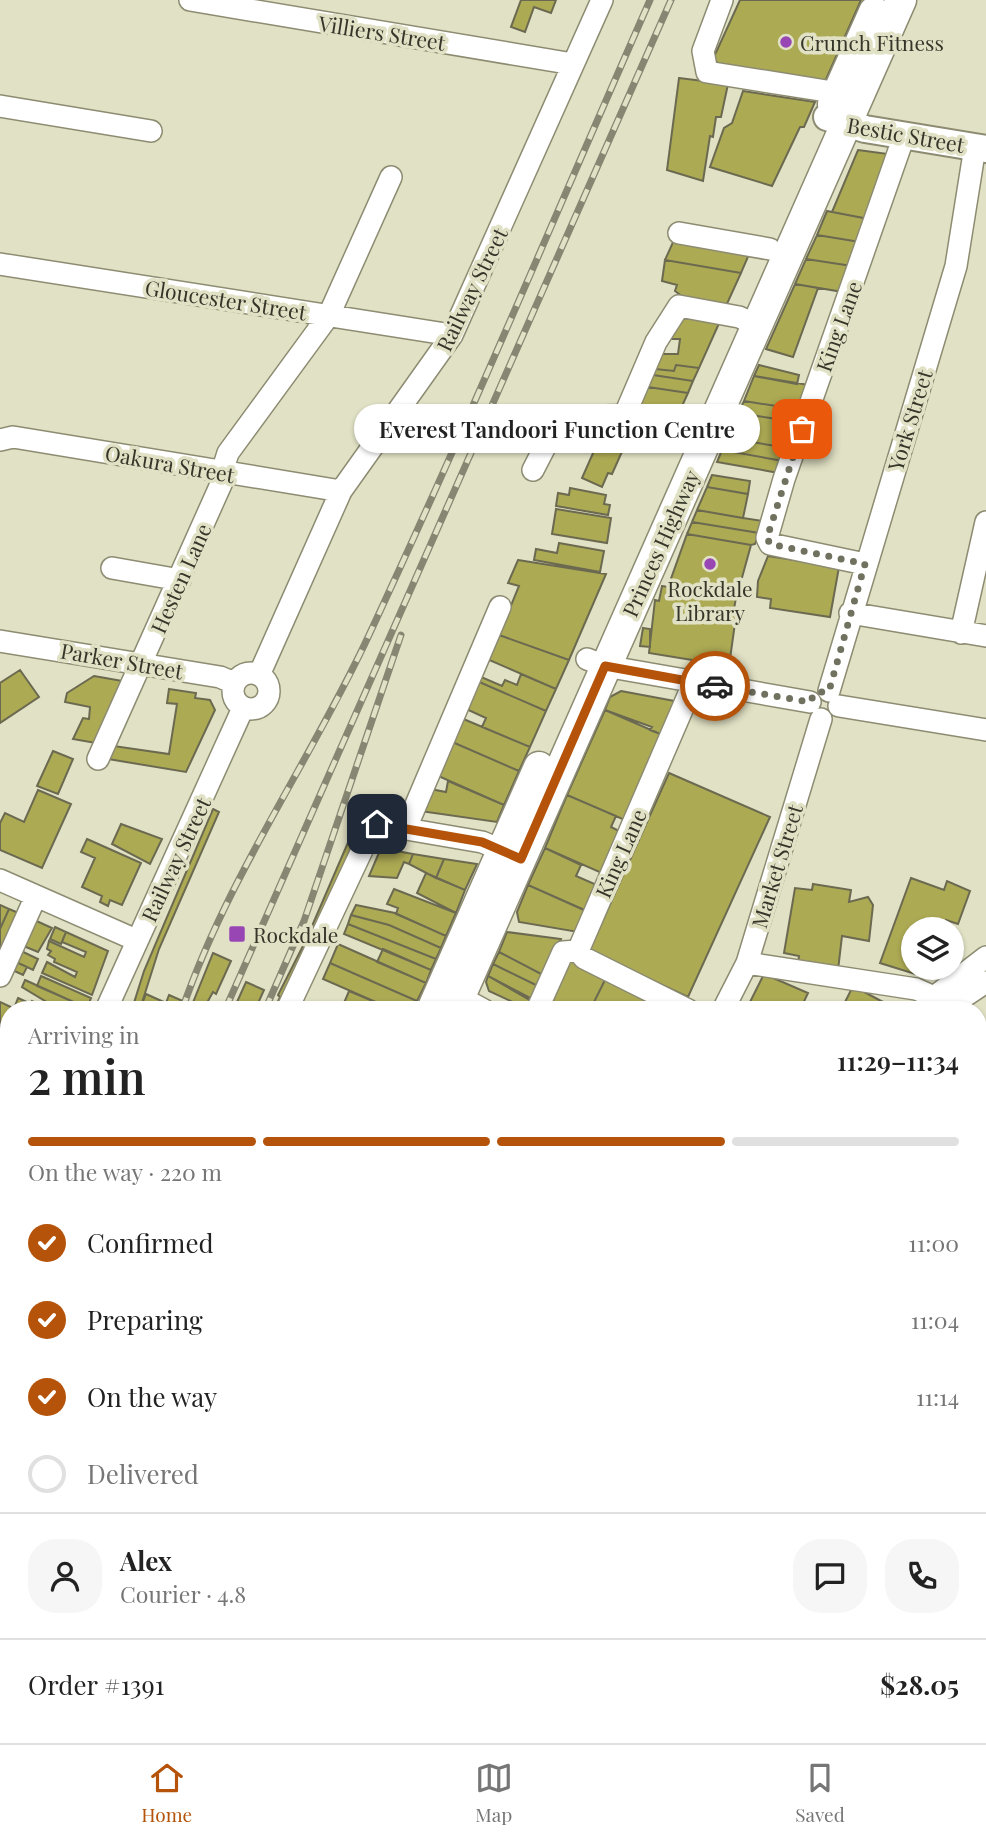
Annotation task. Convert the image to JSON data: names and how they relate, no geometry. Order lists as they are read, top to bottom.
{
  "streets": {
    "highway": ["Princes Highway"],
    "main road": ["Bestic Street"],
    "street": [
      "Villiers Street",
      "Railway Street",
      "Gloucester Street",
      "King Lane",
      "York Street",
      "Oakura Street",
      "Hesten Lane",
      "Parker Street",
      "Market Street"
    ]
  },
  "crossings": [
    ["Villiers Street", "Railway Street"],
    ["Bestic Street", "King Lane"],
    ["Bestic Street", "York Street"],
    ["Bestic Street", "Princes Highway"],
    ["Railway Street", "Gloucester Street"],
    ["Railway Street", "Oakura Street"],
    ["Railway Street", "Parker Street"],
    ["Gloucester Street", "Hesten Lane"],
    ["King Lane", "York Street"],
    ["Oakura Street", "Hesten Lane"],
    ["Hesten Lane", "Parker Street"]
  ],
  "places": {
    "other": ["Crunch Fitness", "Everest Tandoori Function Centre", "Rockdale Library"],
    "transit": ["Rockdale"]
  },
  "page": {
    "bubble": "Everest Tandoori Function Centre",
    "heading": ["2 min", "Arriving in", "11:29–11:34"],
    "panel": [
      "Alex",
      "Courier · 4.8",
      "Order #1391",
      "$28.05"
    ],
    "bar": "On the way · 220 m",
    "list": [
      ["Confirmed", "11:00"],
      ["Preparing", "11:04"],
      ["On the way", "11:14"],
      "Delivered"
    ],
    "tabs": ["Home", "Map", "Saved"]
  }
}
